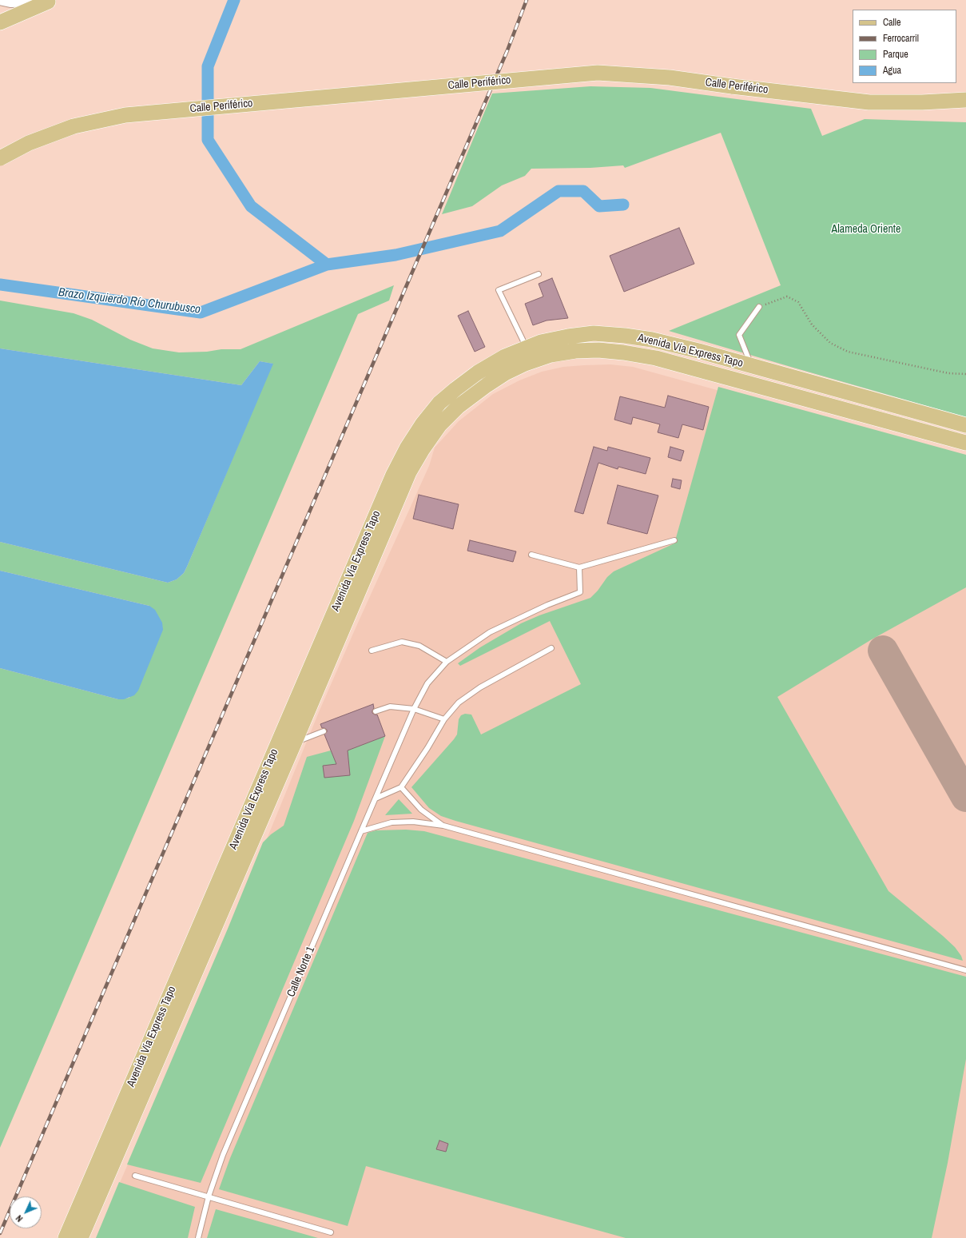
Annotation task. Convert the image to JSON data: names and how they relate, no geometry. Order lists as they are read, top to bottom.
{
  "streets": {
    "main road": ["Calle Periférico", "Avenida Vía Express Tapo"],
    "lane": ["Calle Norte 1"]
  },
  "water": ["Brazo Izquierdo Río Churubusco"],
  "parks": ["Alameda Oriente"],
  "legend": [
    "Calle",
    "Ferrocarril",
    "Parque",
    "Agua"
  ],
  "north": "bottom left"
}
